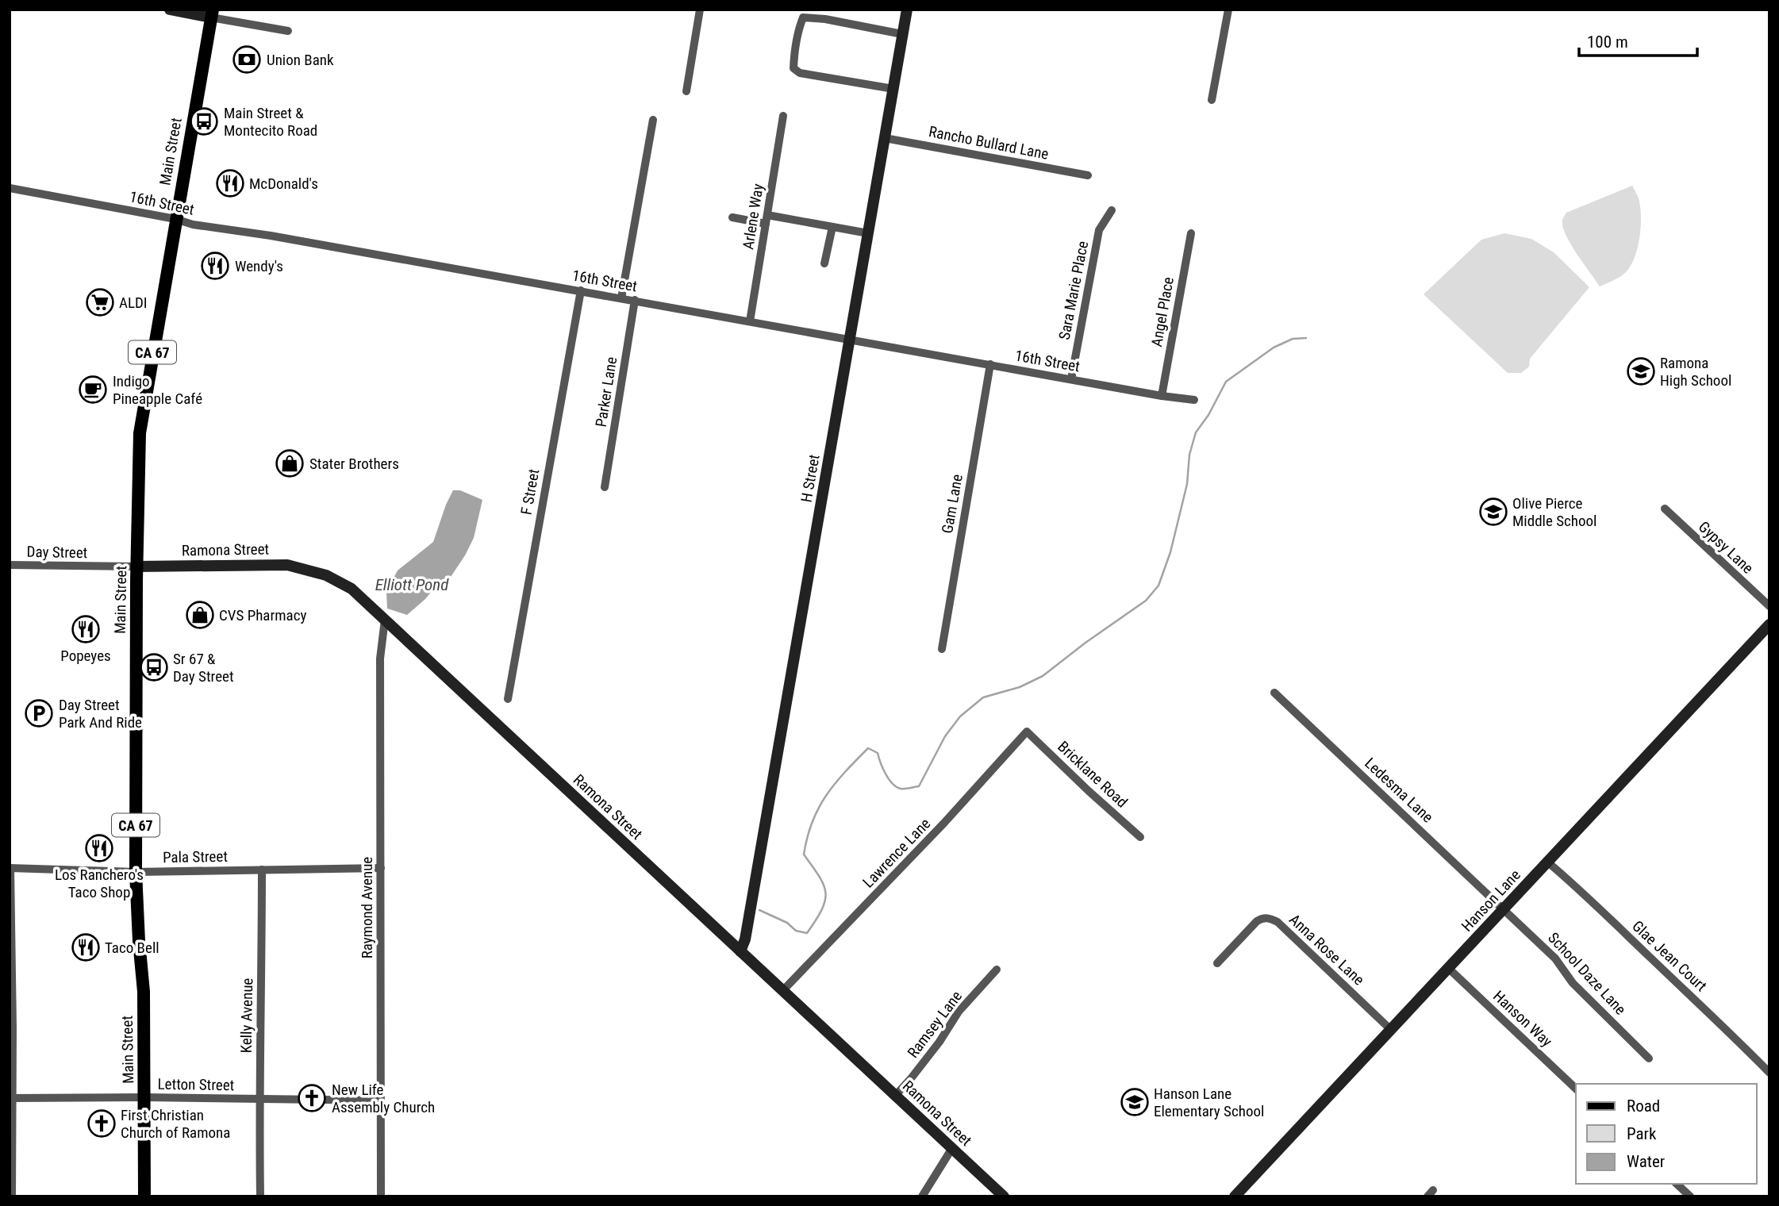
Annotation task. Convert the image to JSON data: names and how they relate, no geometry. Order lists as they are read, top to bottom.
{
  "streets": {
    "main road": [
      "Main Street",
      "CA 67",
      "H Street",
      "Ramona Street",
      "Hanson Lane"
    ],
    "street": [
      "Rancho Bullard Lane",
      "16th Street",
      "Arlene Way",
      "Sara Marie Place",
      "Angel Place",
      "Parker Lane",
      "F Street",
      "Gam Lane",
      "Gypsy Lane",
      "Day Street",
      "Bricklane Road",
      "Ledesma Lane",
      "Lawrence Lane",
      "Pala Street",
      "Raymond Avenue",
      "Anna Rose Lane",
      "Glae Jean Court",
      "School Daze Lane",
      "Kelly Avenue",
      "Hanson Way",
      "Ramsey Lane",
      "Letton Street"
    ]
  },
  "crossings": [
    ["Rancho Bullard Lane", "H Street"],
    ["Main Street", "16th Street"],
    ["Main Street", "Ramona Street"],
    ["Main Street", "Day Street"],
    ["Main Street", "Pala Street"],
    ["Main Street", "Letton Street"],
    ["16th Street", "Arlene Way"],
    ["16th Street", "Sara Marie Place"],
    ["16th Street", "Angel Place"],
    ["16th Street", "Parker Lane"],
    ["16th Street", "H Street"],
    ["16th Street", "F Street"],
    ["16th Street", "Gam Lane"],
    ["H Street", "Ramona Street"],
    ["Ramona Street", "Day Street"],
    ["Ramona Street", "Lawrence Lane"],
    ["Ramona Street", "Raymond Avenue"],
    ["Ramona Street", "Ramsey Lane"],
    ["Bricklane Road", "Lawrence Lane"],
    ["Ledesma Lane", "Hanson Lane"],
    ["Ledesma Lane", "School Daze Lane"],
    ["Pala Street", "Raymond Avenue"],
    ["Pala Street", "Kelly Avenue"],
    ["Hanson Lane", "Anna Rose Lane"],
    ["Hanson Lane", "Glae Jean Court"],
    ["Hanson Lane", "School Daze Lane"],
    ["Hanson Lane", "Hanson Way"],
    ["Raymond Avenue", "Letton Street"],
    ["Kelly Avenue", "Letton Street"]
  ],
  "water": ["Elliott Pond"],
  "places": {
    "bank": ["Union Bank"],
    "bus stop": ["Main Street & Montecito Road", "Sr 67 & Day Street"],
    "restaurant": [
      "McDonald's",
      "Wendy's",
      "Popeyes",
      "Los Ranchero's Taco Shop",
      "Taco Bell"
    ],
    "supermarket": ["ALDI"],
    "school or university": ["Ramona High School", "Olive Pierce Middle School", "Hanson Lane Elementary School"],
    "cafe": ["Indigo Pineapple Café"],
    "shop": ["Stater Brothers", "CVS Pharmacy"],
    "parking": ["Day Street Park And Ride"],
    "church": ["New Life Assembly Church", "First Christian Church of Ramona"]
  },
  "legend": ["Road", "Park", "Water"],
  "scale_bar": "100 m"
}
